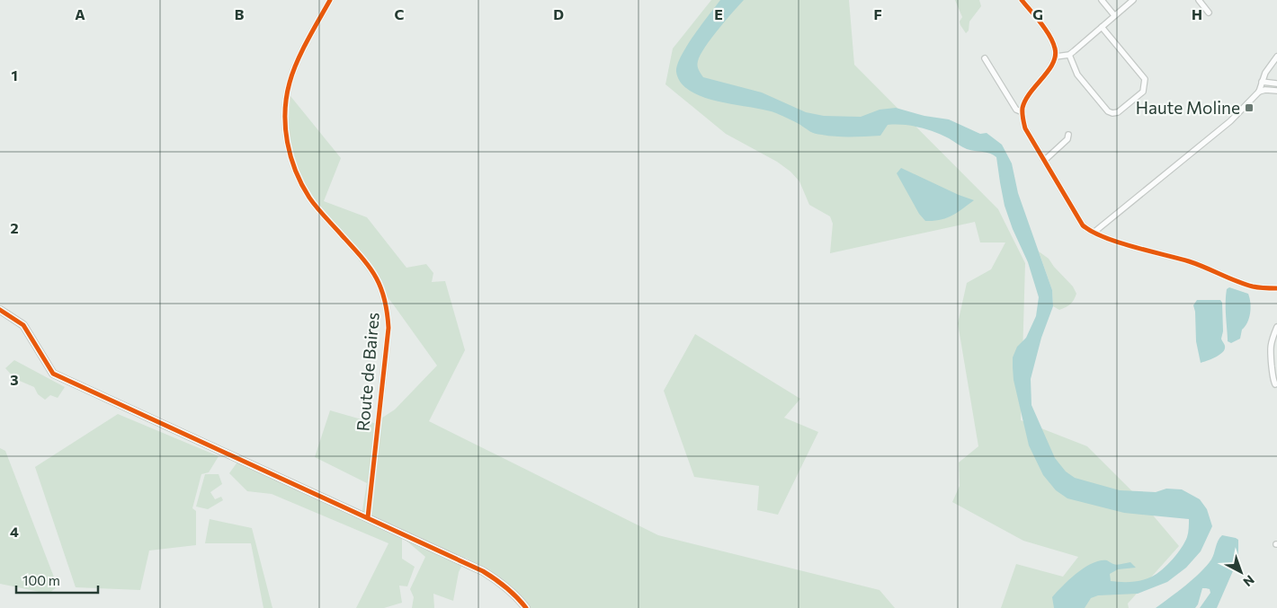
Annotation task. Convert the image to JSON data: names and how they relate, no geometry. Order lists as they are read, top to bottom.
{
  "streets": {
    "street": ["Route de Baires"]
  },
  "places": {
    "transit": ["Haute Moline"]
  },
  "scale_bar": "100 m",
  "north": "bottom right",
  "grid": {
    "columns": [
      "A",
      "B",
      "C",
      "D",
      "E",
      "F",
      "G",
      "H"
    ],
    "rows": [
      "1",
      "2",
      "3",
      "4"
    ]
  }
}
